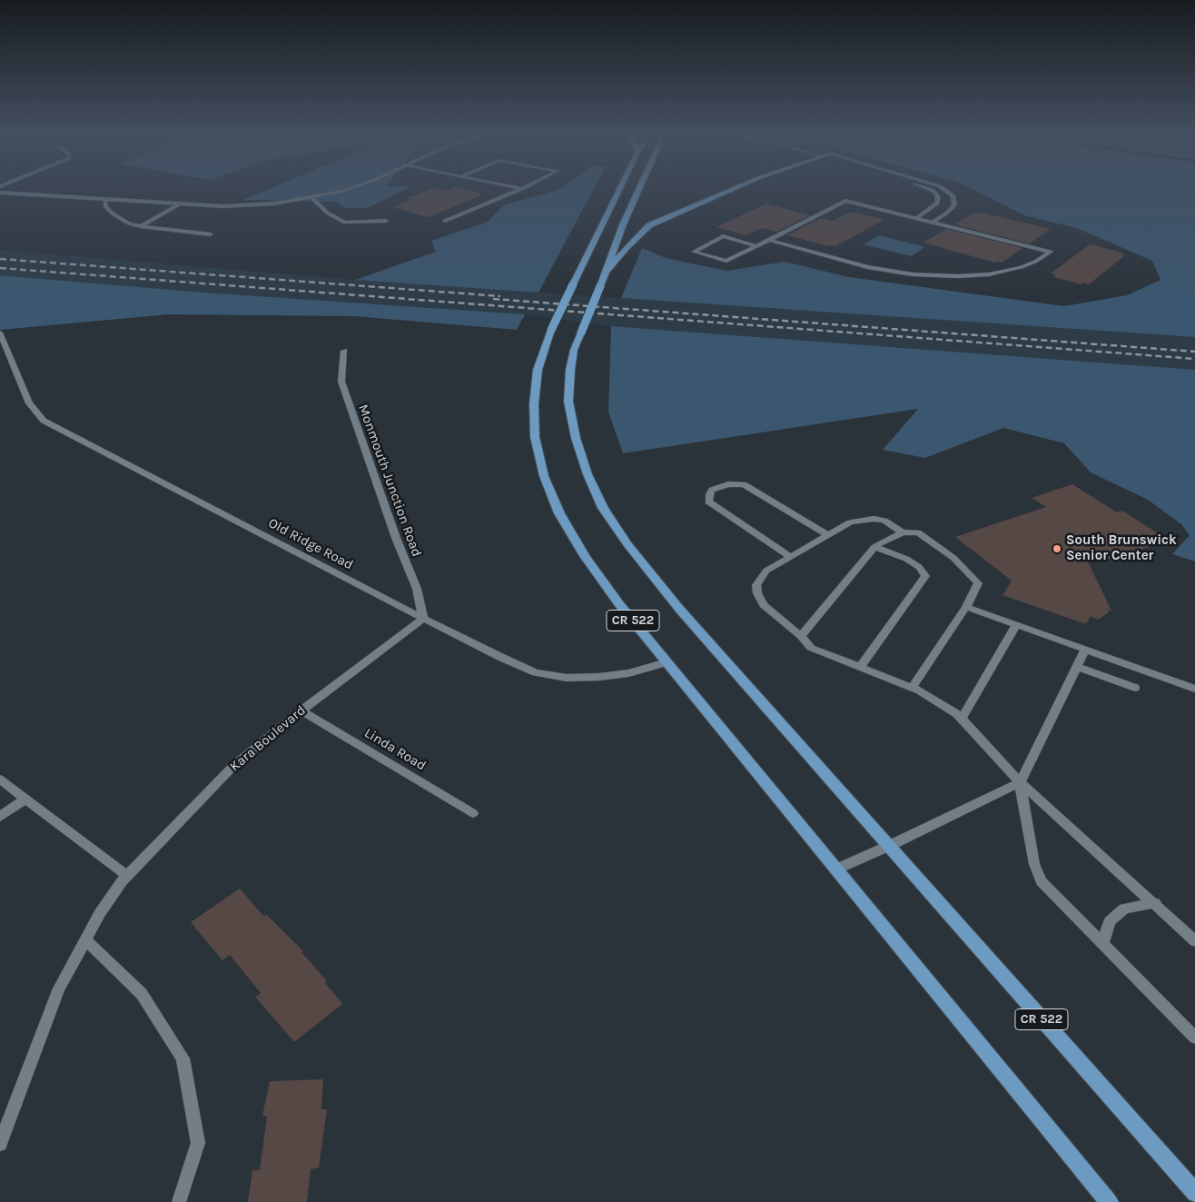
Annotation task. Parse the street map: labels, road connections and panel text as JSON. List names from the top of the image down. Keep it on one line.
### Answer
{"streets":{"main road":["CR 522"],"street":["Monmouth Junction Road","Old Ridge Road","Kara Boulevard","Linda Road"]},"crossings":[["Monmouth Junction Road","Old Ridge Road"],["Monmouth Junction Road","Kara Boulevard"],["Old Ridge Road","CR 522"],["Old Ridge Road","Kara Boulevard"],["Kara Boulevard","Linda Road"]],"places":["South Brunswick Senior Center"]}
